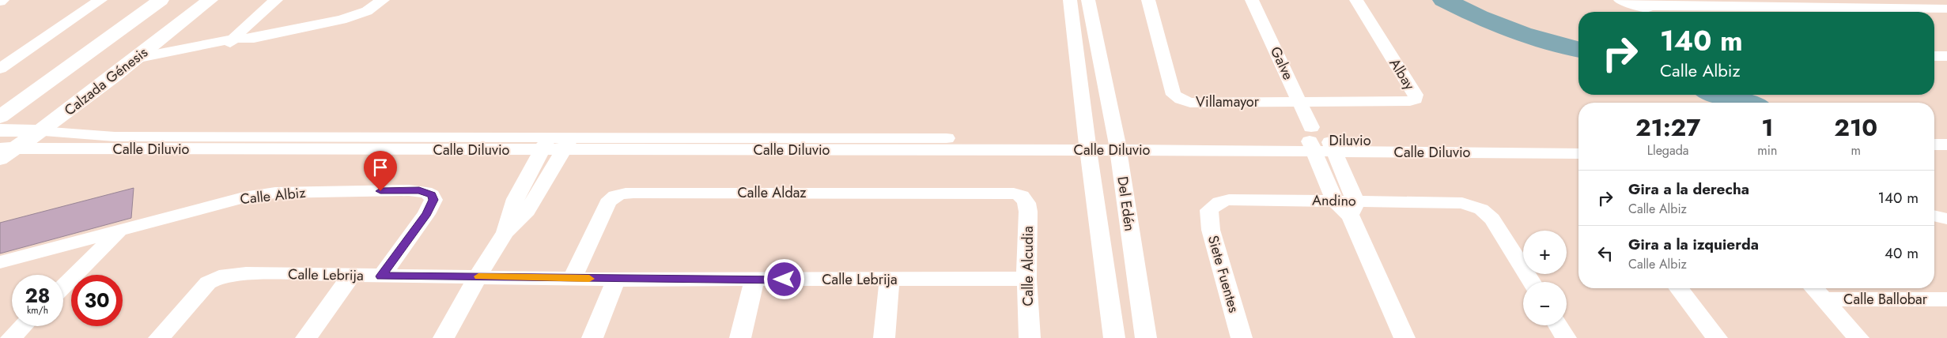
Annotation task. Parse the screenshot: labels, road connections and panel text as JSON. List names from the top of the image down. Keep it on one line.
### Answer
{"streets":{"street":["Galve","Albay","Calzada Génesis","Villamayor","Diluvio","Calle Diluvio","Calle Aldaz","Calle Albiz","Andino","Del Edén","Calle Alcudia","Siete Fuentes","Calle Lebrija","Calle Ballobar"]},"crossings":[["Galve","Albay"],["Galve","Villamayor"],["Galve","Calle Diluvio"],["Galve","Andino"],["Albay","Villamayor"],["Calzada Génesis","Calle Diluvio"],["Diluvio","Calle Diluvio"],["Calle Diluvio","Del Edén"],["Calle Aldaz","Calle Alcudia"],["Calle Aldaz","Calle Lebrija"],["Calle Albiz","Calle Lebrija"],["Andino","Siete Fuentes"],["Calle Alcudia","Calle Lebrija"]],"page":{"turn":["140 m","Calle Albiz"],"eta":["21:27","Llegada","1","min","210","m"],"list":[{"name":"Gira a la derecha","note":"Calle Albiz","value":"140 m"},{"name":"Gira a la izquierda","note":"Calle Albiz","value":"40 m"}],"map_buttons":["+","−"],"speed":"28 km/h","limit":"30"}}
